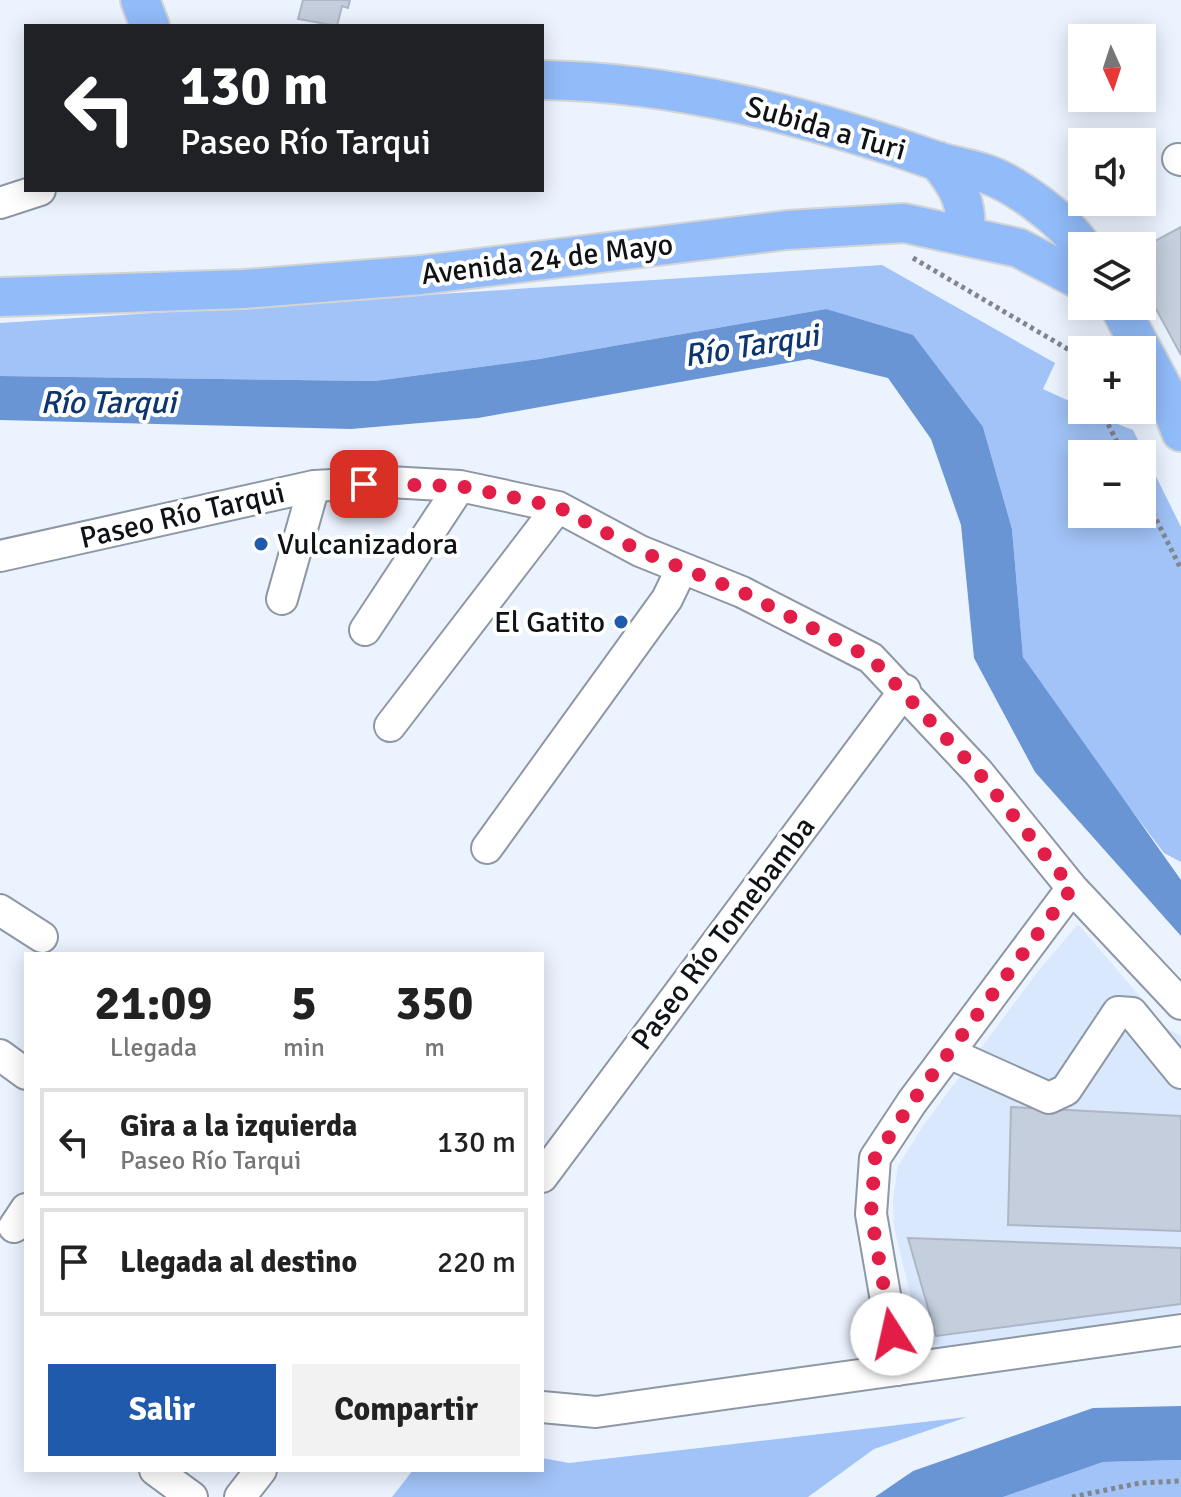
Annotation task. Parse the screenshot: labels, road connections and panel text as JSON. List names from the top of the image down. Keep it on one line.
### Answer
{"streets":{"main road":["Subida a Turi","Avenida 24 de Mayo"],"street":["Paseo Río Tarqui","Paseo Río Tomebamba"]},"crossings":[["Paseo Río Tarqui","Paseo Río Tomebamba"]],"water":["Río Tarqui"],"places":["Vulcanizadora","El Gatito"],"north":"bottom","page":{"map_buttons":["+","−"],"turn":["130 m","Paseo Río Tarqui"],"eta":["21:09","Llegada","5","min","350","m"],"list":[{"name":"Gira a la izquierda","note":"Paseo Río Tarqui","value":"130 m"},{"name":"Llegada al destino","value":"220 m"}],"buttons":["Salir","Compartir"]}}
